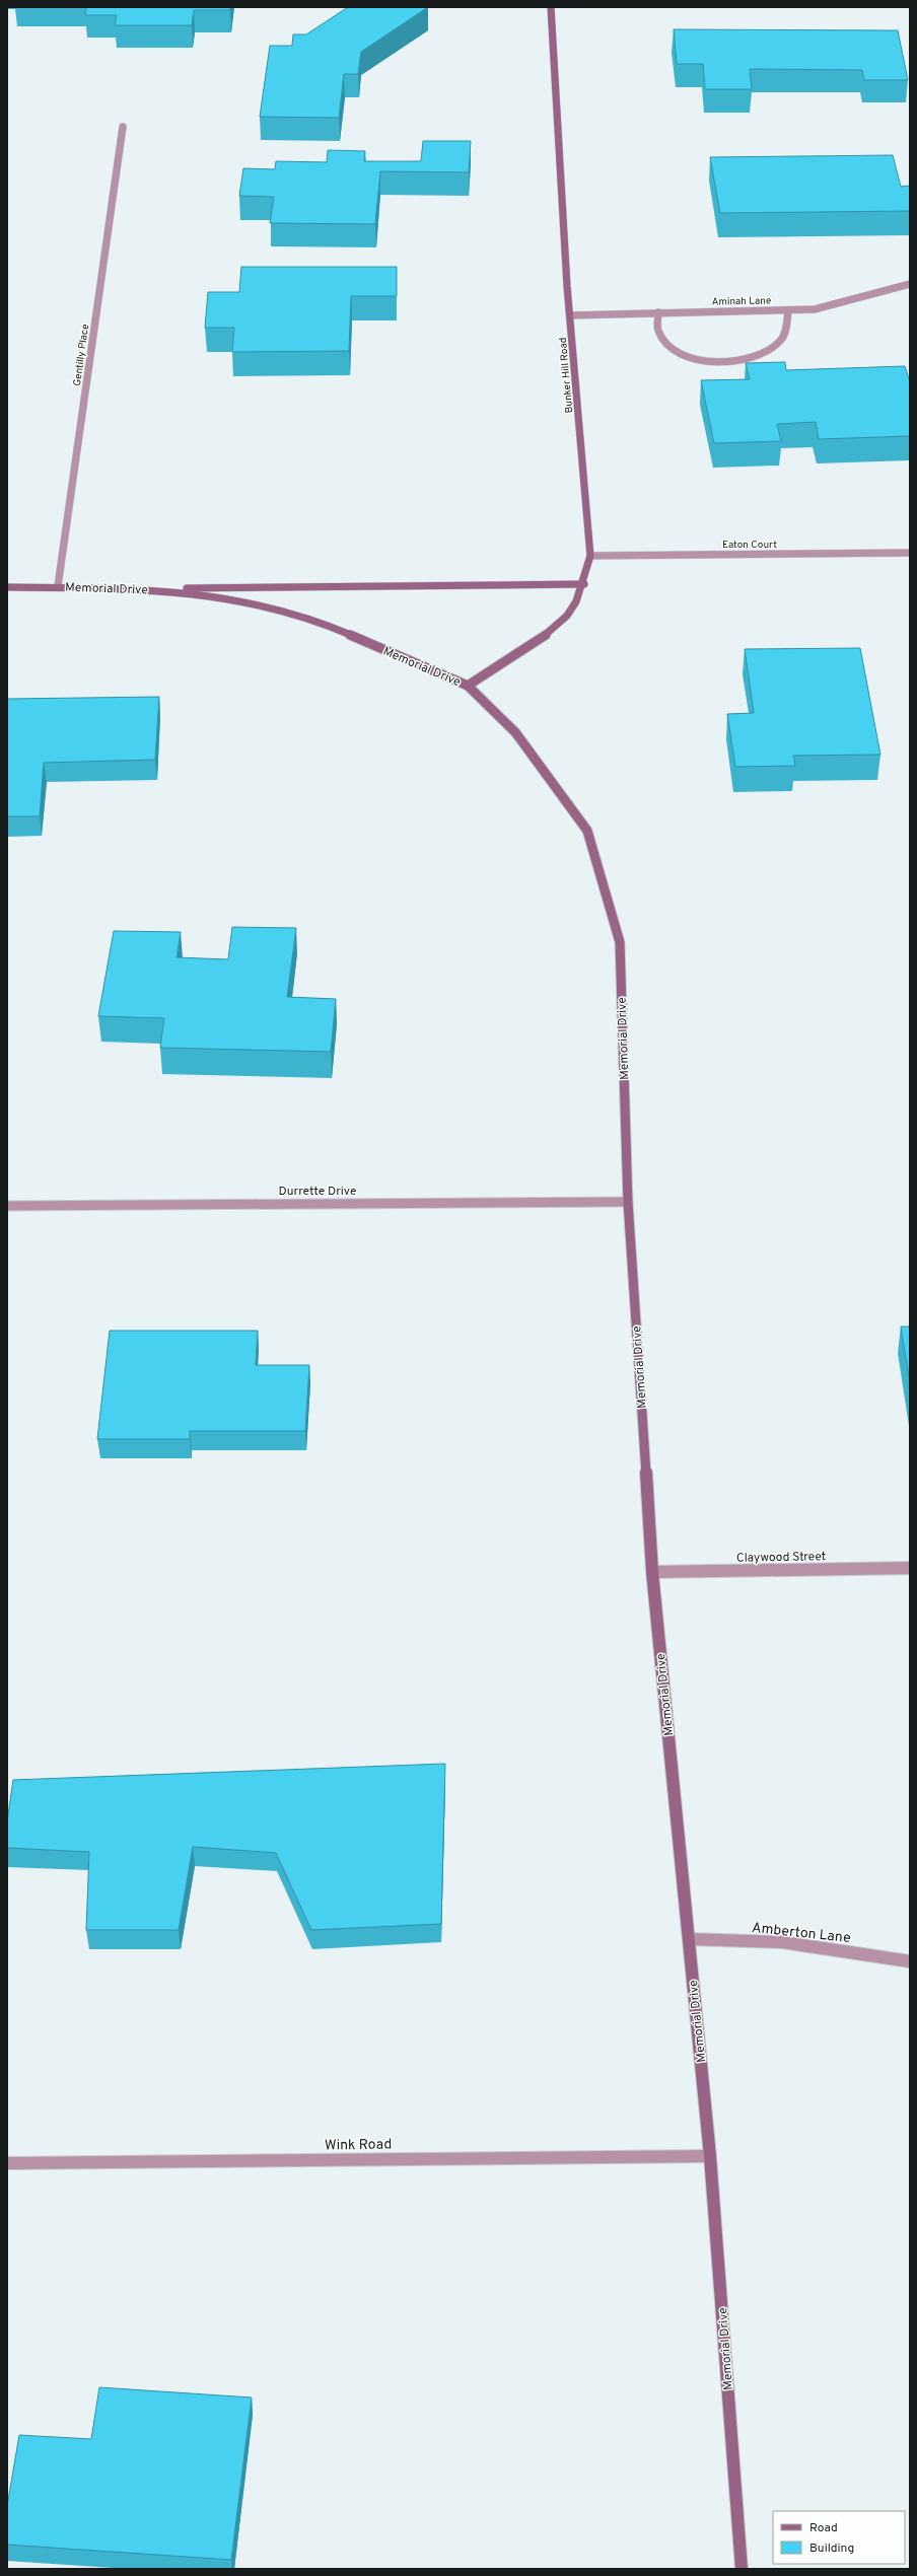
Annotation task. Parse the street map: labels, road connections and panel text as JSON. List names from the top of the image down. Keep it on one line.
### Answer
{"streets":{"street":["Aminah Lane","Gentilly Place","Bunker Hill Road","Eaton Court","Memorial Drive","Durrette Drive","Claywood Street","Amberton Lane","Wink Road"]},"crossings":[["Aminah Lane","Bunker Hill Road"],["Gentilly Place","Memorial Drive"],["Bunker Hill Road","Eaton Court"],["Bunker Hill Road","Memorial Drive"],["Memorial Drive","Durrette Drive"],["Memorial Drive","Claywood Street"],["Memorial Drive","Amberton Lane"],["Memorial Drive","Wink Road"]],"legend":["Road","Building"]}
